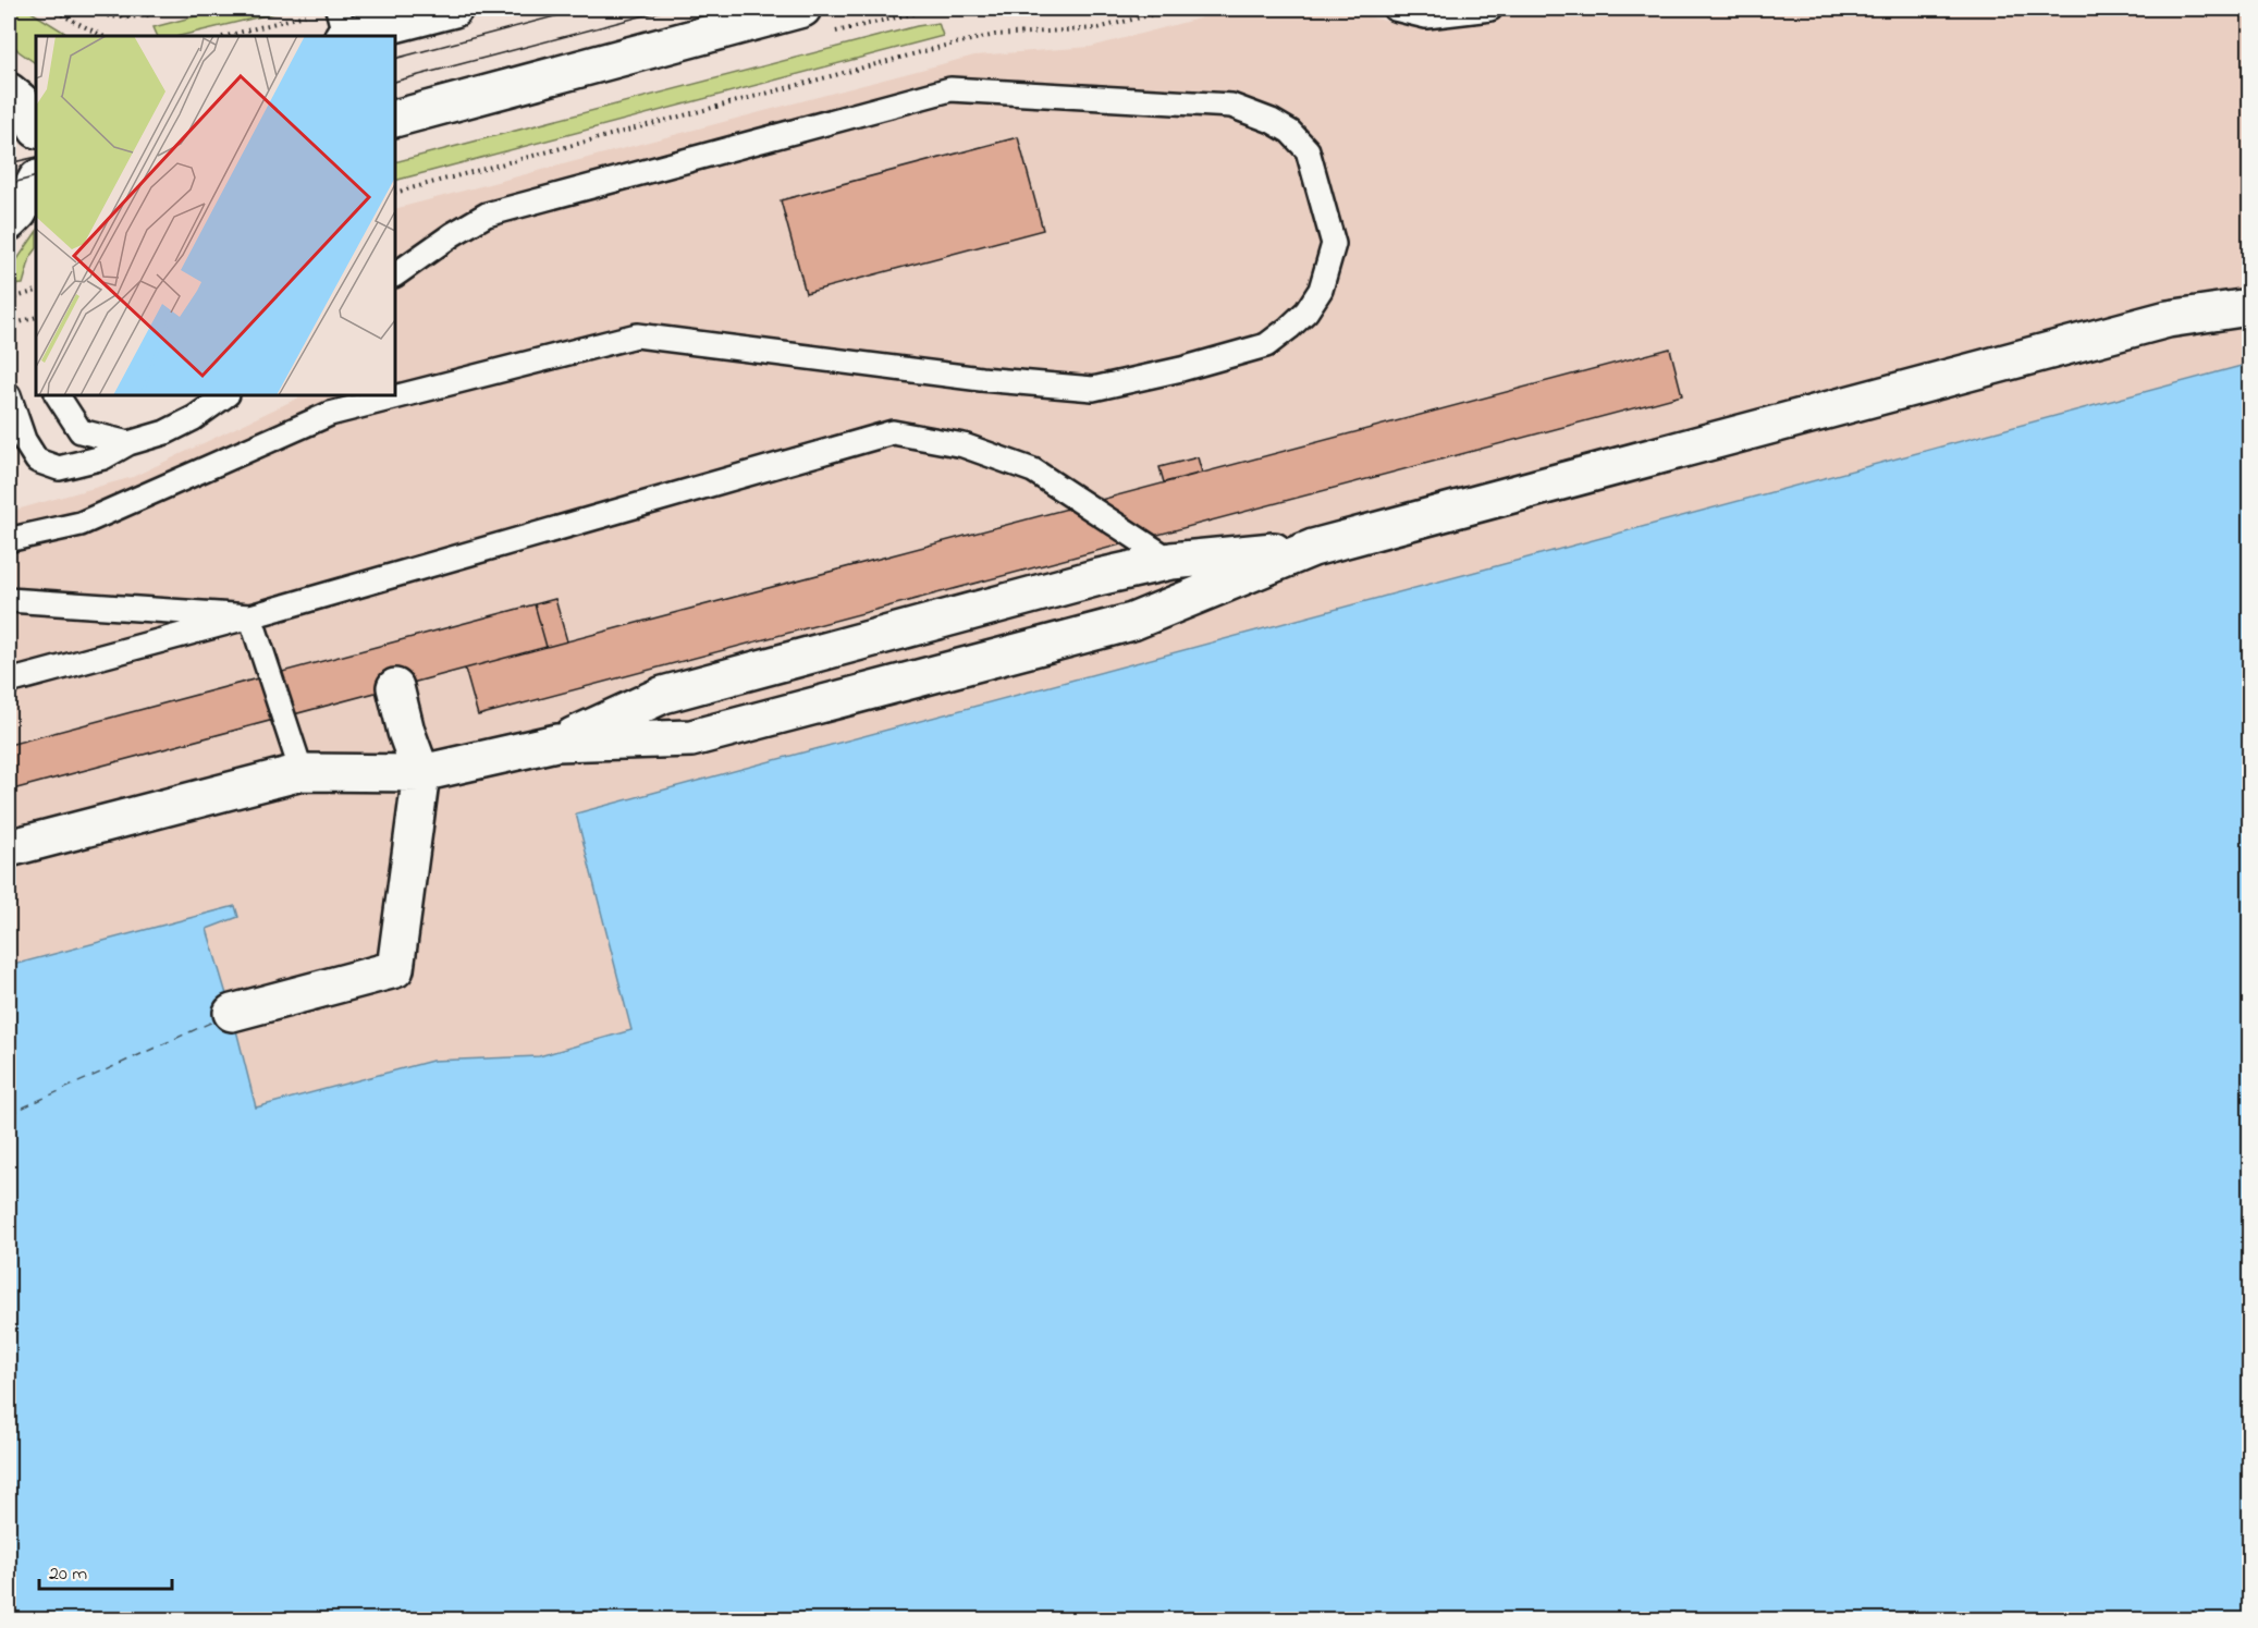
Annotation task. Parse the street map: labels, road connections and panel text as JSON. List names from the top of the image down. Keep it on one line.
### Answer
{"scale_bar":"20 m"}
